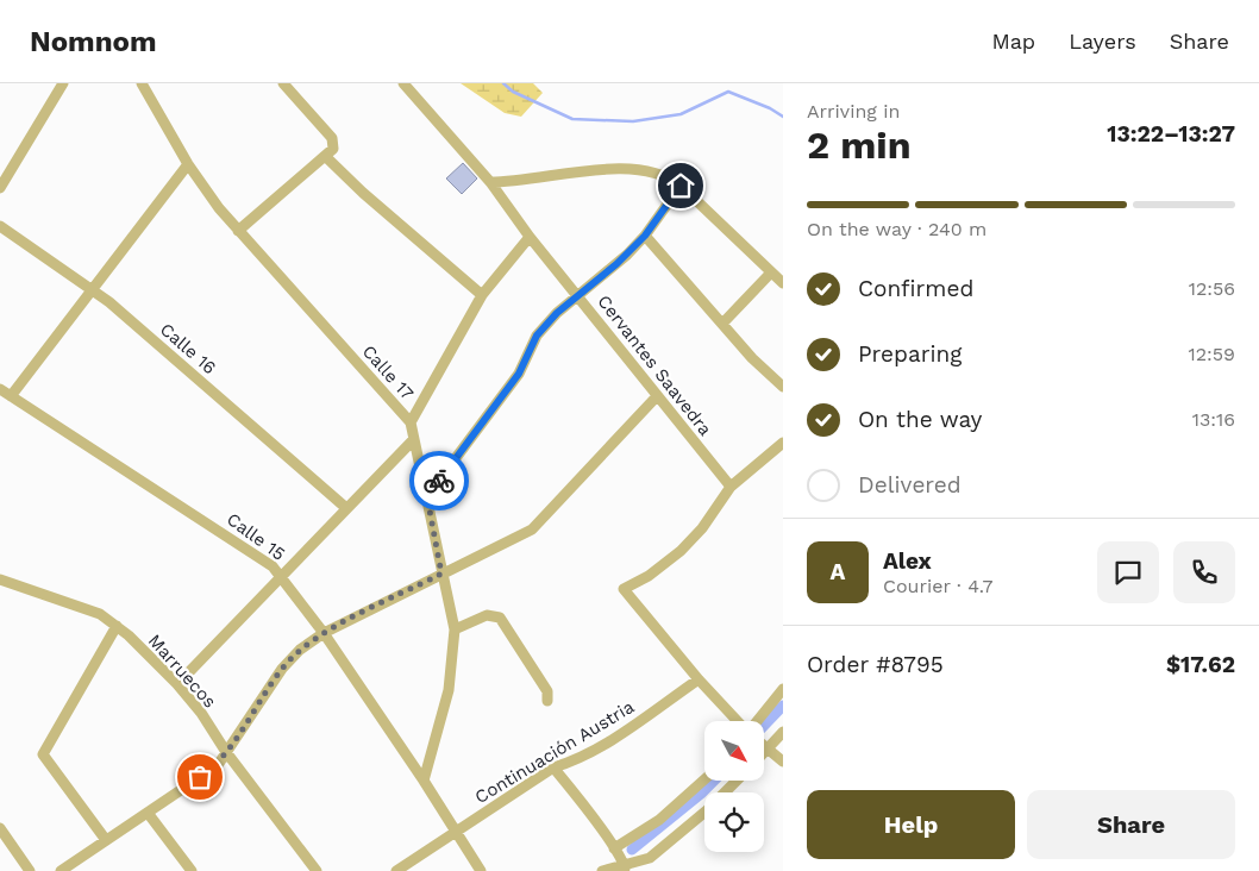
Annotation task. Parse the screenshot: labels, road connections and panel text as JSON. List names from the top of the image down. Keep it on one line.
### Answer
{"streets":{"street":["Calle 16","Cervantes Saavedra","Calle 17","Calle 15","Marruecos","Continuación Austria"]},"crossings":[["Calle 17","Calle 15"],["Calle 15","Continuación Austria"]],"north":"bottom right","page":{"header":"Nomnom","nav":["Map","Layers","Share"],"heading":["2 min","Arriving in","13:22–13:27"],"panel":["Alex","Courier · 4.7","Order #8795","$17.62"],"bar":"On the way · 240 m","list":[["Confirmed","12:56"],["Preparing","12:59"],["On the way","13:16"],"Delivered"],"round":"A","buttons":["Help","Share"]}}
